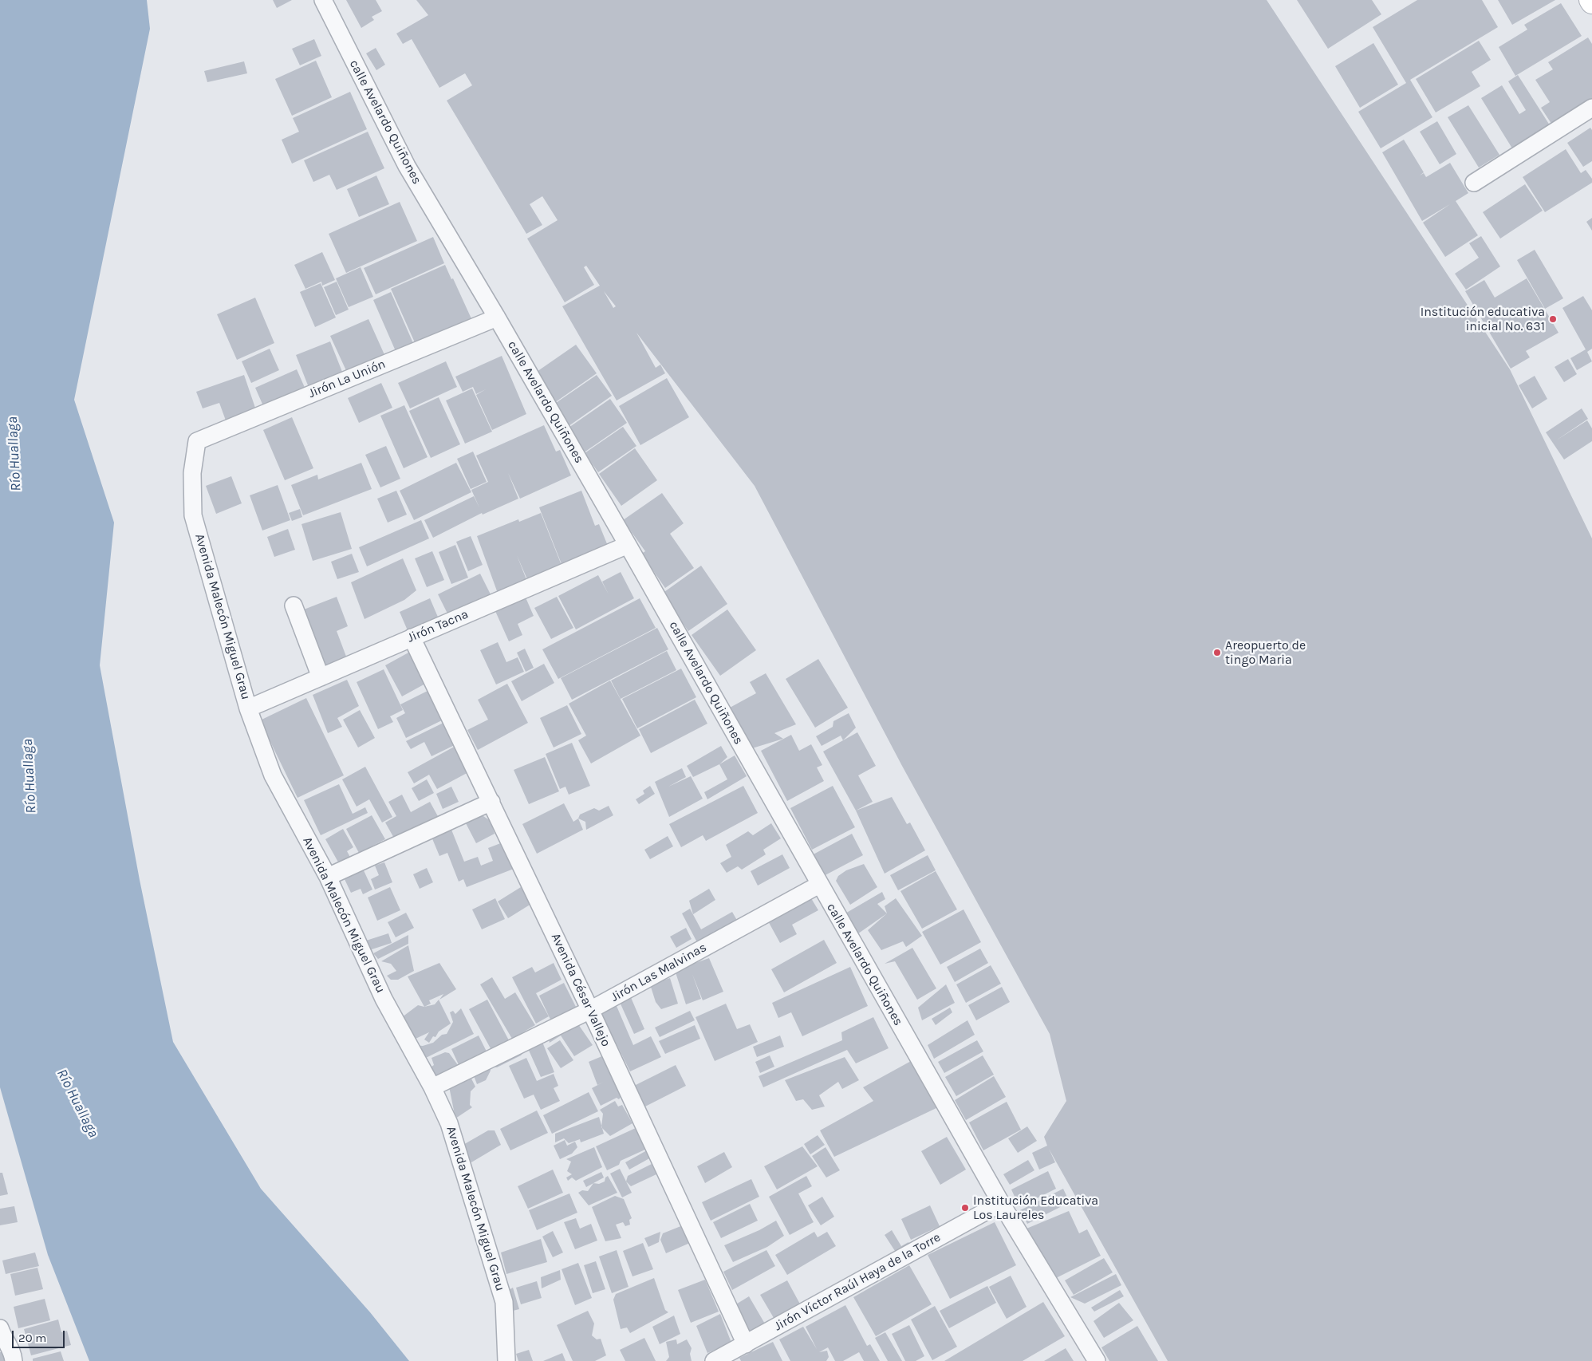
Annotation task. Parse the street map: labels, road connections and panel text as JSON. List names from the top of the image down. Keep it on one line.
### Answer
{"streets":{"street":["calle Avelardo Quiñones","Jirón La Unión","Avenida Malecón Miguel Grau","Jirón Tacna","Jirón Las Malvinas","Avenida César Vallejo","Jirón Víctor Raúl Haya de la Torre"]},"crossings":[["calle Avelardo Quiñones","Jirón La Unión"],["calle Avelardo Quiñones","Jirón Tacna"],["calle Avelardo Quiñones","Jirón Las Malvinas"],["calle Avelardo Quiñones","Jirón Víctor Raúl Haya de la Torre"],["Jirón La Unión","Avenida Malecón Miguel Grau"],["Avenida Malecón Miguel Grau","Jirón Tacna"],["Avenida Malecón Miguel Grau","Jirón Las Malvinas"],["Jirón Tacna","Avenida César Vallejo"],["Jirón Las Malvinas","Avenida César Vallejo"],["Avenida César Vallejo","Jirón Víctor Raúl Haya de la Torre"]],"water":["Río Huallaga"],"places":["Institución educativa inicial No. 631","Areopuerto de tingo Maria","Institución Educativa Los Laureles"],"scale_bar":"20 m"}
